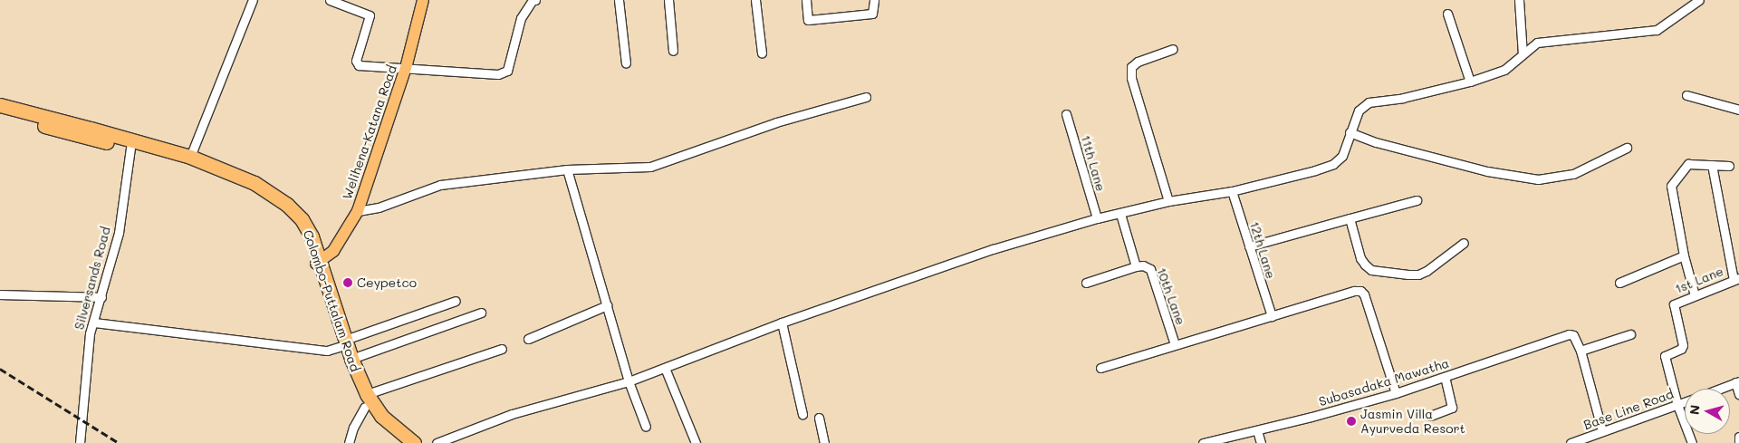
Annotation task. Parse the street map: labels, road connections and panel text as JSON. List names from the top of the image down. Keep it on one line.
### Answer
{"streets":{"highway":["Colombo-Puttalam Road"],"main road":["Welihena-Katana Road"],"street":["11th Lane","12th Lane","Silversands Road","1st Lane","10th Lane","Subasadaka Mawatha","Base Line Road"]},"crossings":[["Welihena-Katana Road","Colombo-Puttalam Road"],["Silversands Road","Colombo-Puttalam Road"],["1st Lane","Base Line Road"]],"places":["Ceypetco","Jasmin Villa Ayurveda Resort"],"north":"left"}
